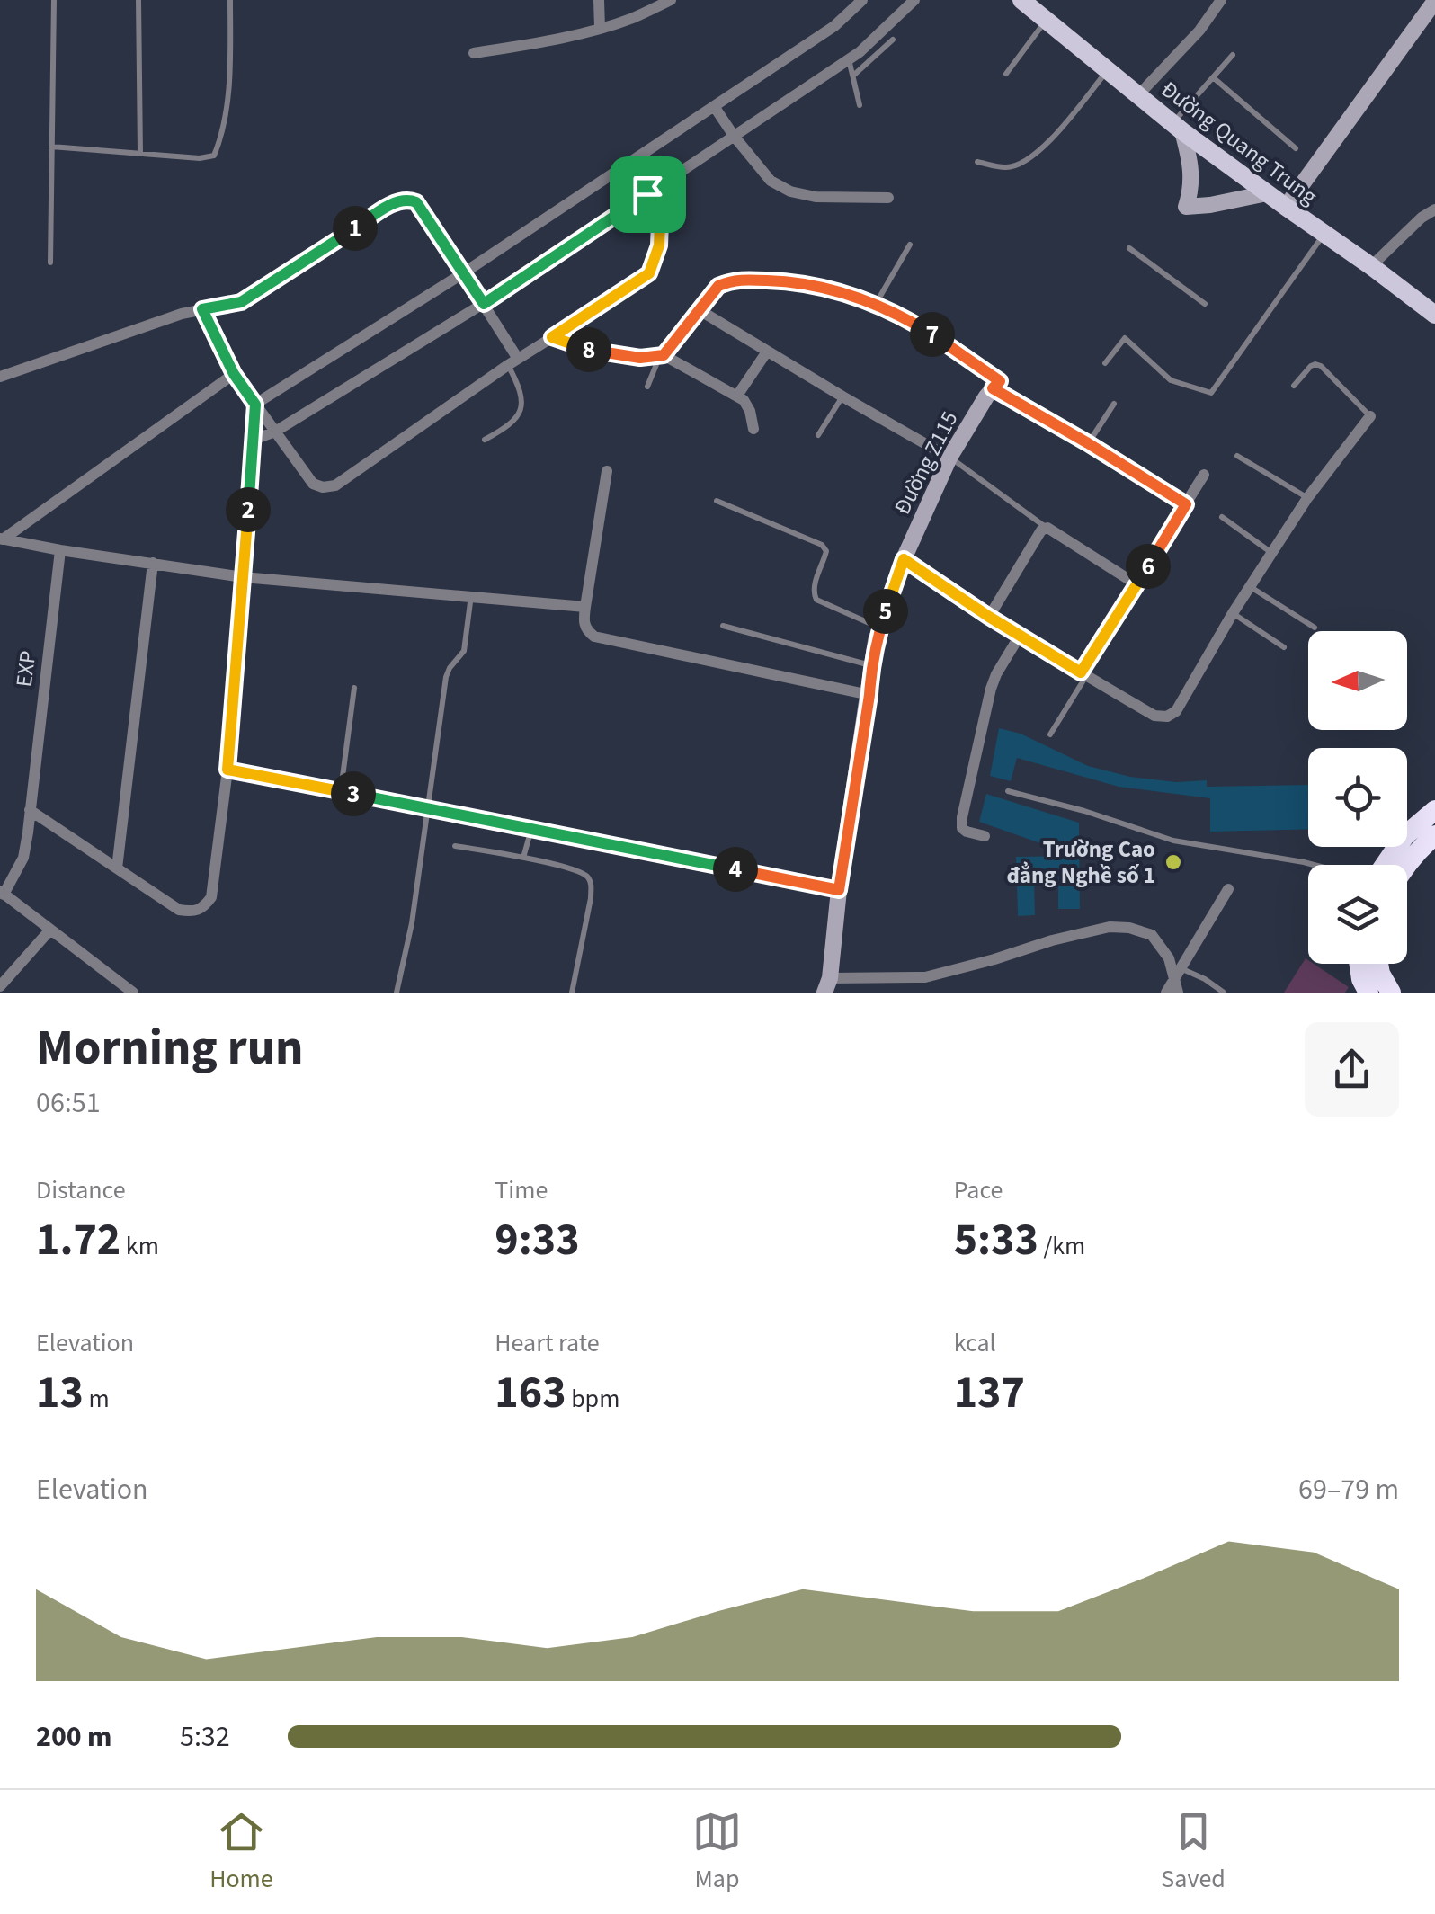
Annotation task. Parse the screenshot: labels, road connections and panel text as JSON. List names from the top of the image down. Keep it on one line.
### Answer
{"streets":{"main road":["Đường Quang Trung"],"street":["Đường Z115","EXP"]},"places":["Trường Cao đẳng Nghề số 1"],"north":"left","page":{"pins":["1","7","8","2","6","5","3","4"],"heading":["Morning run","06:51"],"stats":[["Distance","1.72 km"],["Time","9:33"],["Pace","5:33 /km"],["Elevation","13 m"],["Heart rate","163 bpm"],["kcal","137"]],"chart":["Elevation","69–79 m"],"list":[{"name":"200 m","note":"5:32"}],"tabs":["Home","Map","Saved"]}}
